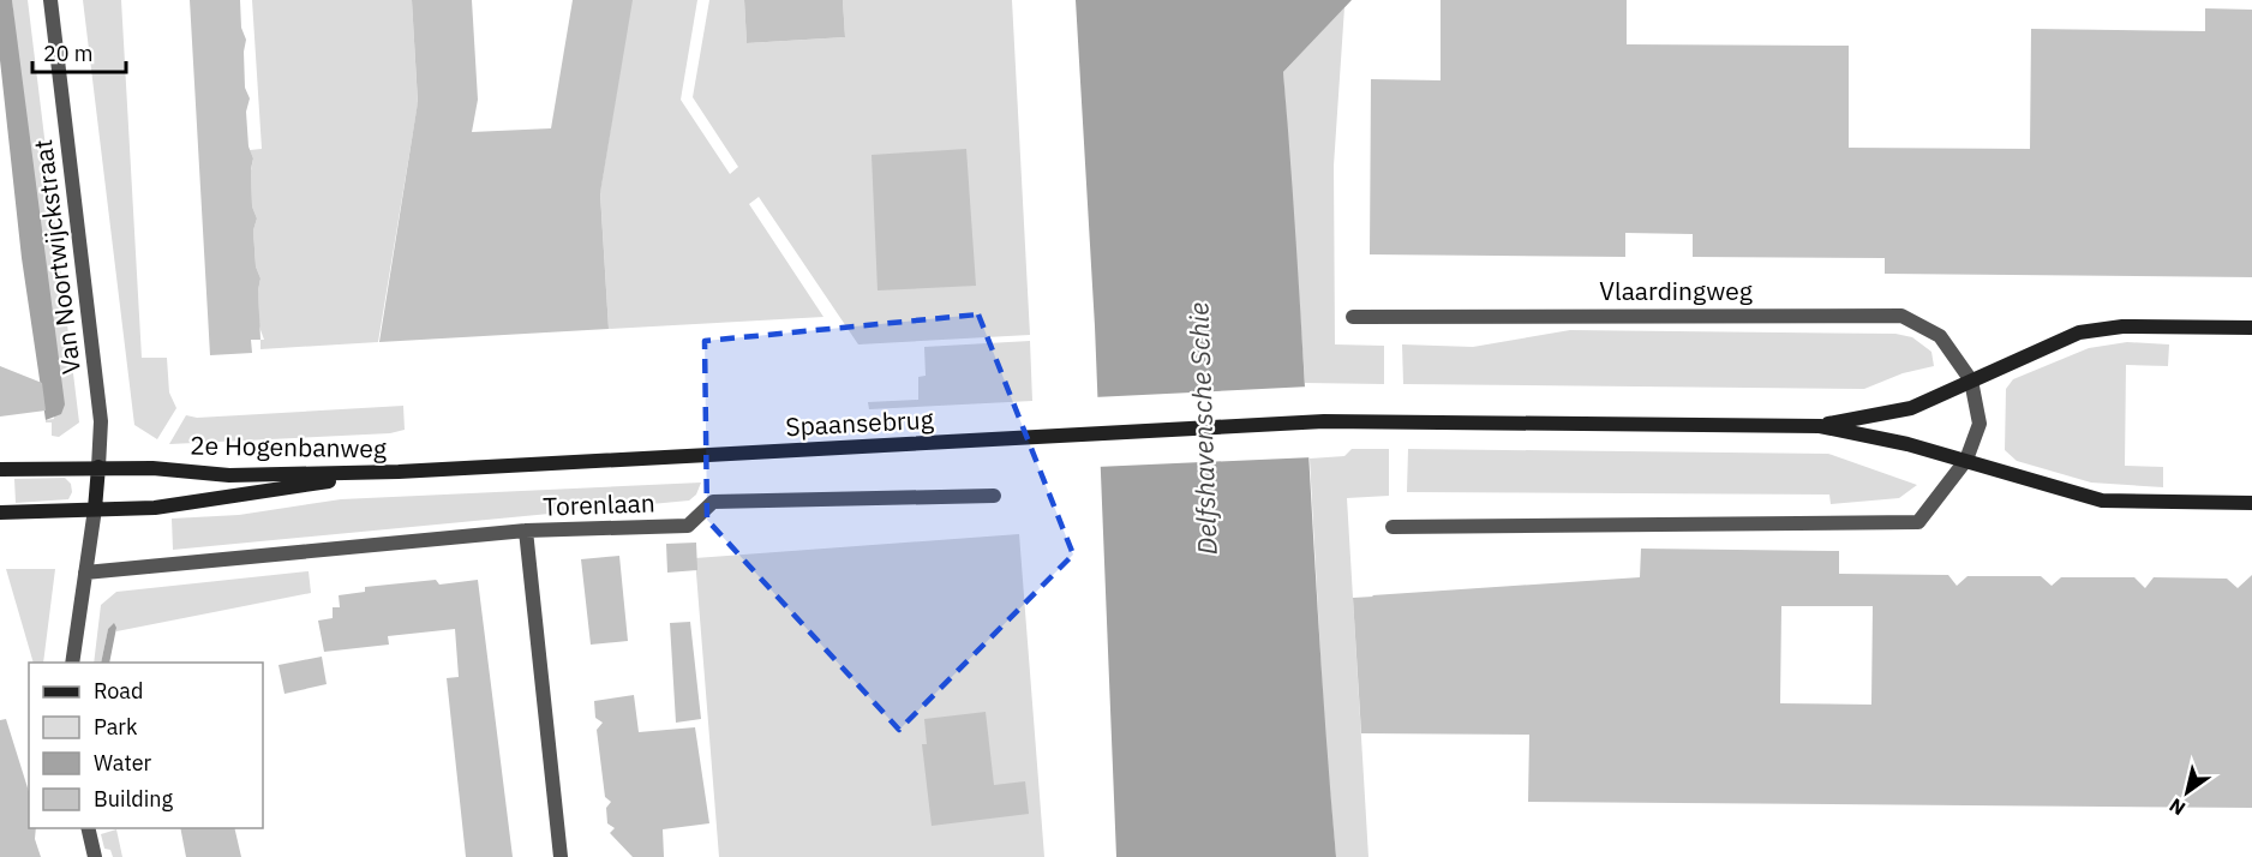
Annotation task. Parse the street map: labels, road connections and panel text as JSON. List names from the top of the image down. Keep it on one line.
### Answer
{"streets":{"street":["Van Noortwijckstraat","Vlaardingweg","Spaansebrug","2e Hogenbanweg","Torenlaan"]},"crossings":[["Van Noortwijckstraat","2e Hogenbanweg"],["Spaansebrug","2e Hogenbanweg"]],"water":["Delfshavensche Schie"],"legend":["Road","Park","Water","Building"],"scale_bar":"20 m","north":"bottom left"}
